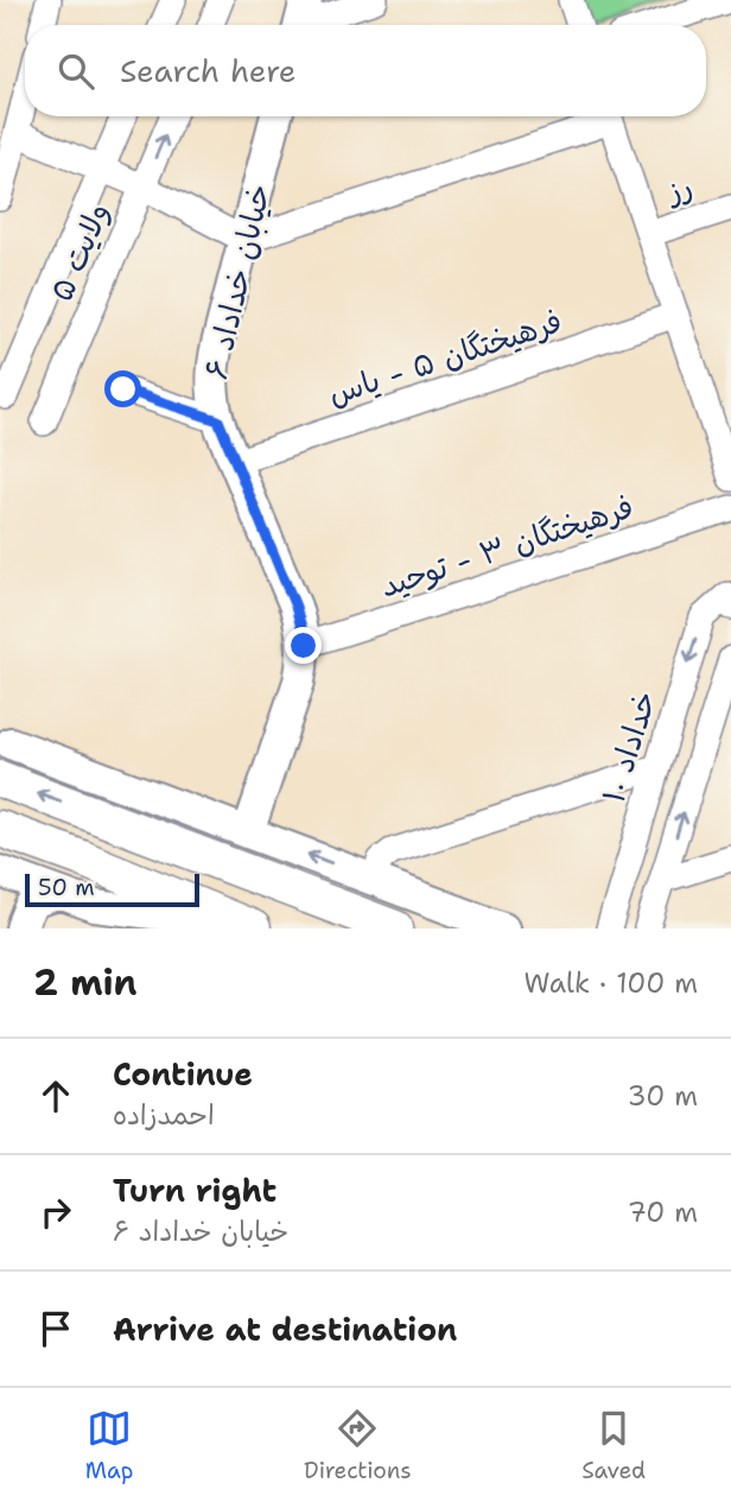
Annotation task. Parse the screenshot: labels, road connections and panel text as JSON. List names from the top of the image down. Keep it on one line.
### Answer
{"streets":{"main road":["خیابان خداداد ۶"],"street":["رز","ولایت ۵","فرهیختگان ۵ - یاس","فرهیختگان ۳ - توحید","خداداد ۱۰"]},"crossings":[["خیابان خداداد ۶","فرهیختگان ۵ - یاس"],["خیابان خداداد ۶","فرهیختگان ۳ - توحید"]],"scale_bar":"50 m","page":{"search":"Search here","scale":"50 m","heading":["2 min","Walk · 100 m"],"list":[["Continue","احمدزاده","30 m"],["Turn right","خیابان خداداد ۶","70 m"],"Arrive at destination"],"nav":["Map","Directions","Saved"]}}
